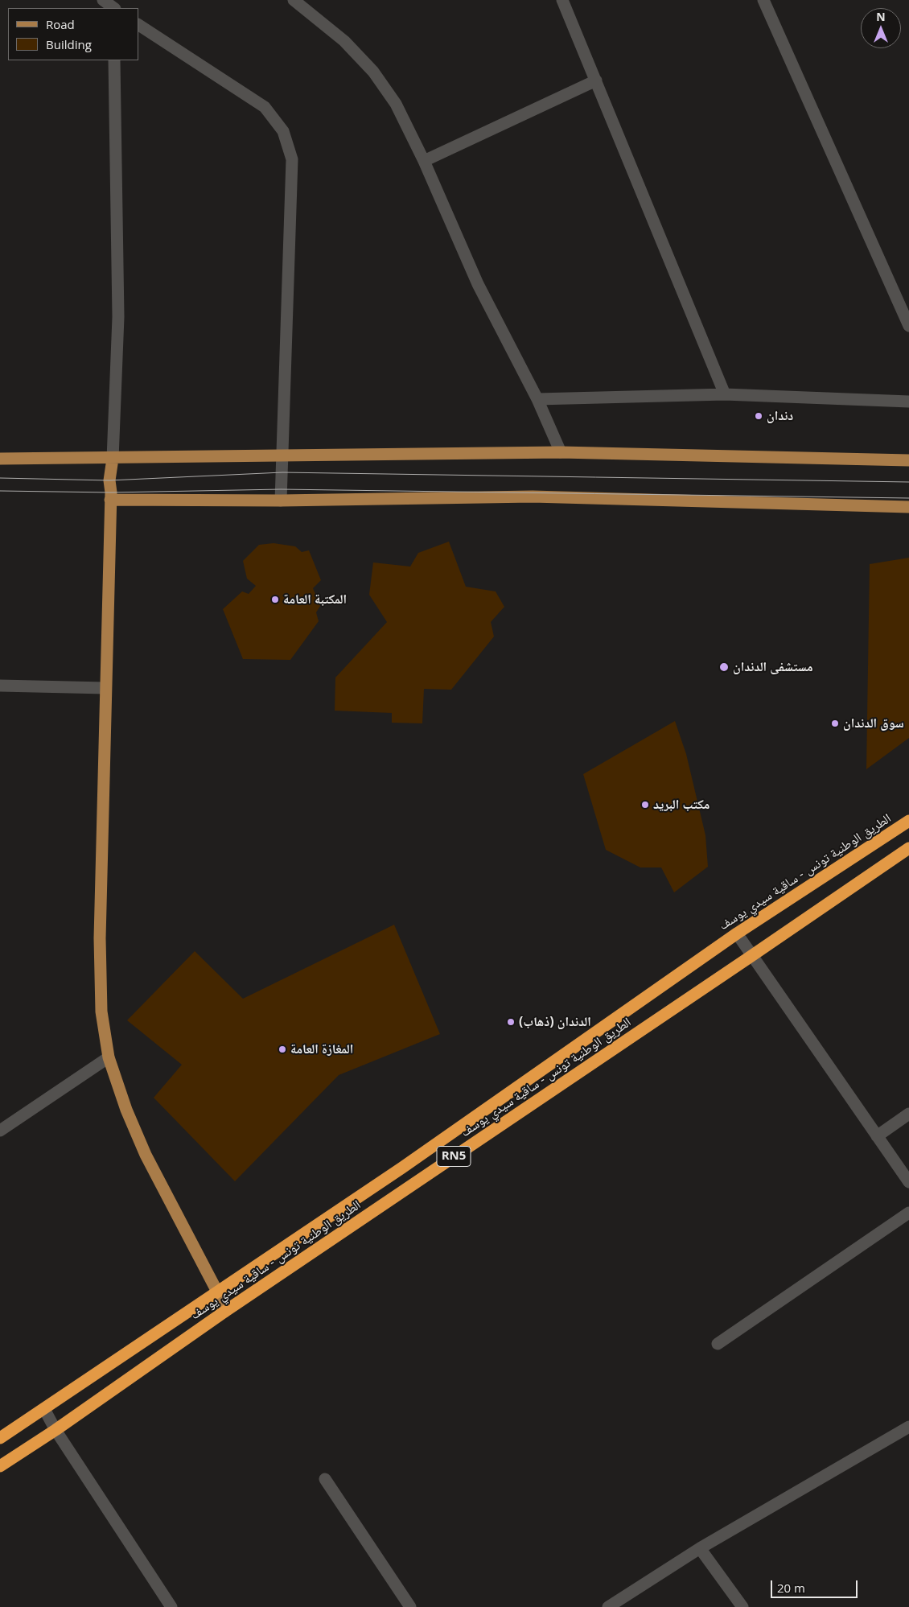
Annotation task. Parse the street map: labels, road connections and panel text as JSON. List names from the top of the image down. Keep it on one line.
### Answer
{"streets":{"highway":["الطريق الوطنية تونس - ساقية سيدي يوسف","RN5"]},"places":["دندان","المكتبة العامة","مستشفى الدندان","سوق الدندان","مكتب البريد","الدندان (ذهاب)","المغازة العامة"],"legend":["Road","Building"],"scale_bar":"20 m","north":"top"}
